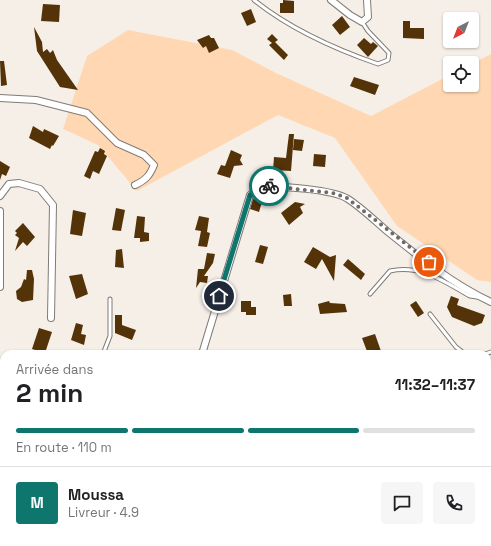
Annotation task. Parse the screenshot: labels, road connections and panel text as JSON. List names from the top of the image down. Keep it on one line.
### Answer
{"north":"bottom left","page":{"heading":["2 min","Arrivée dans","11:32–11:37"],"panel":["Moussa","Livreur · 4.9"],"bar":"En route · 110 m","round":"M"}}
